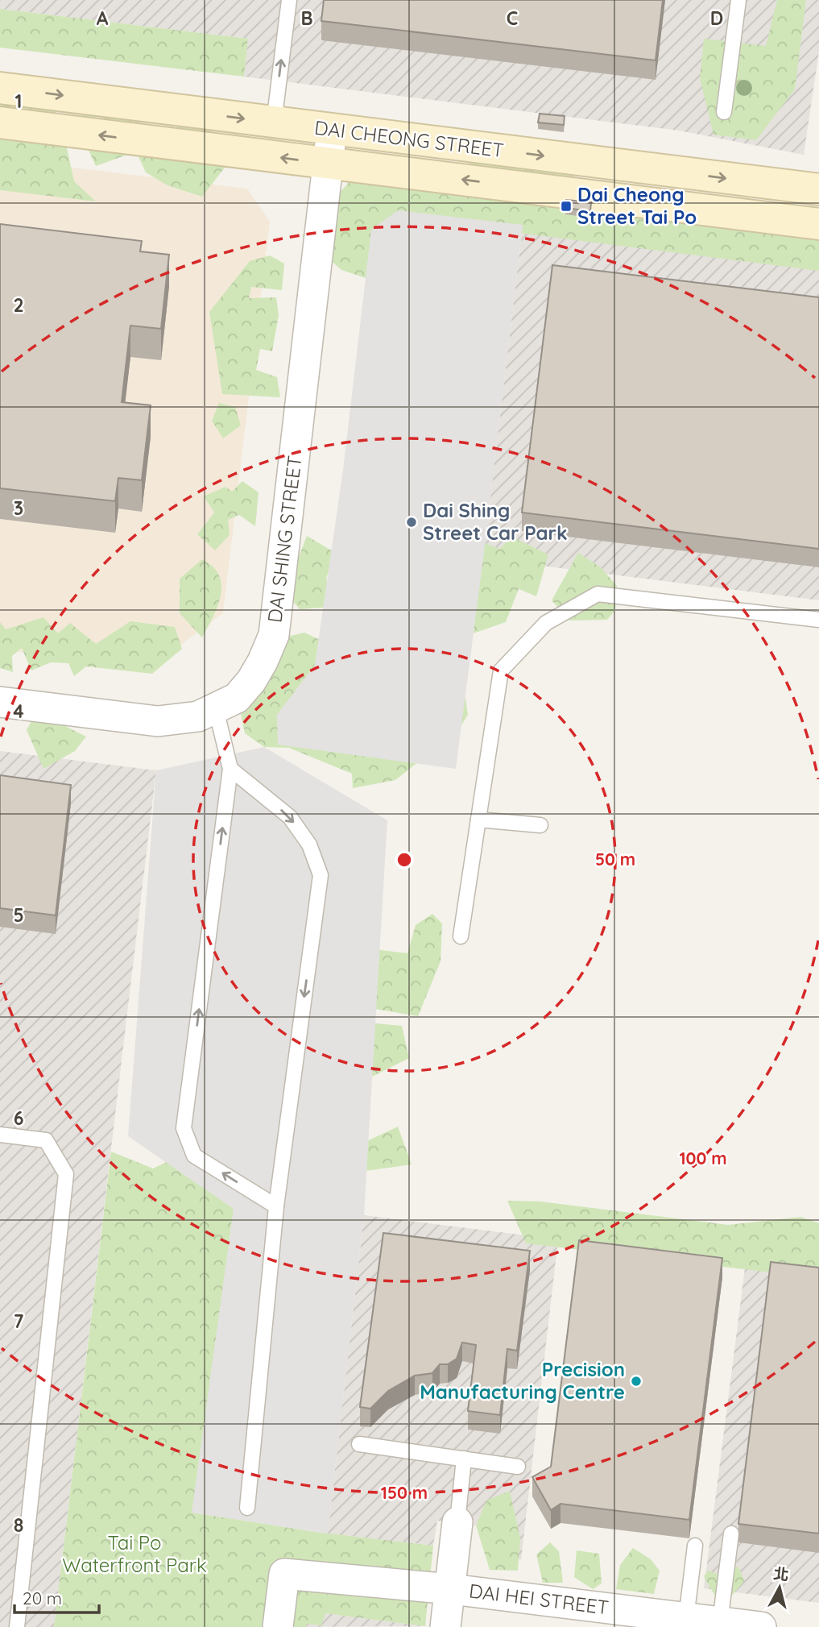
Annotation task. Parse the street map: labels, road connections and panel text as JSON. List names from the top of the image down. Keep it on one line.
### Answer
{"streets":{"street":["DAI CHEONG STREET","DAI SHING STREET","DAI HEI STREET"]},"crossings":[["DAI CHEONG STREET","DAI SHING STREET"]],"parks":["Tai Po Waterfront Park"],"places":{"transit":["Dai Cheong Street Tai Po"],"other":["Dai Shing Street Car Park","Precision Manufacturing Centre"]},"scale_bar":"20 m","north":"top","grid":{"columns":["A","B","C","D"],"rows":["1","2","3","4","5","6","7","8"]},"rings":["50 m","100 m","150 m"]}
